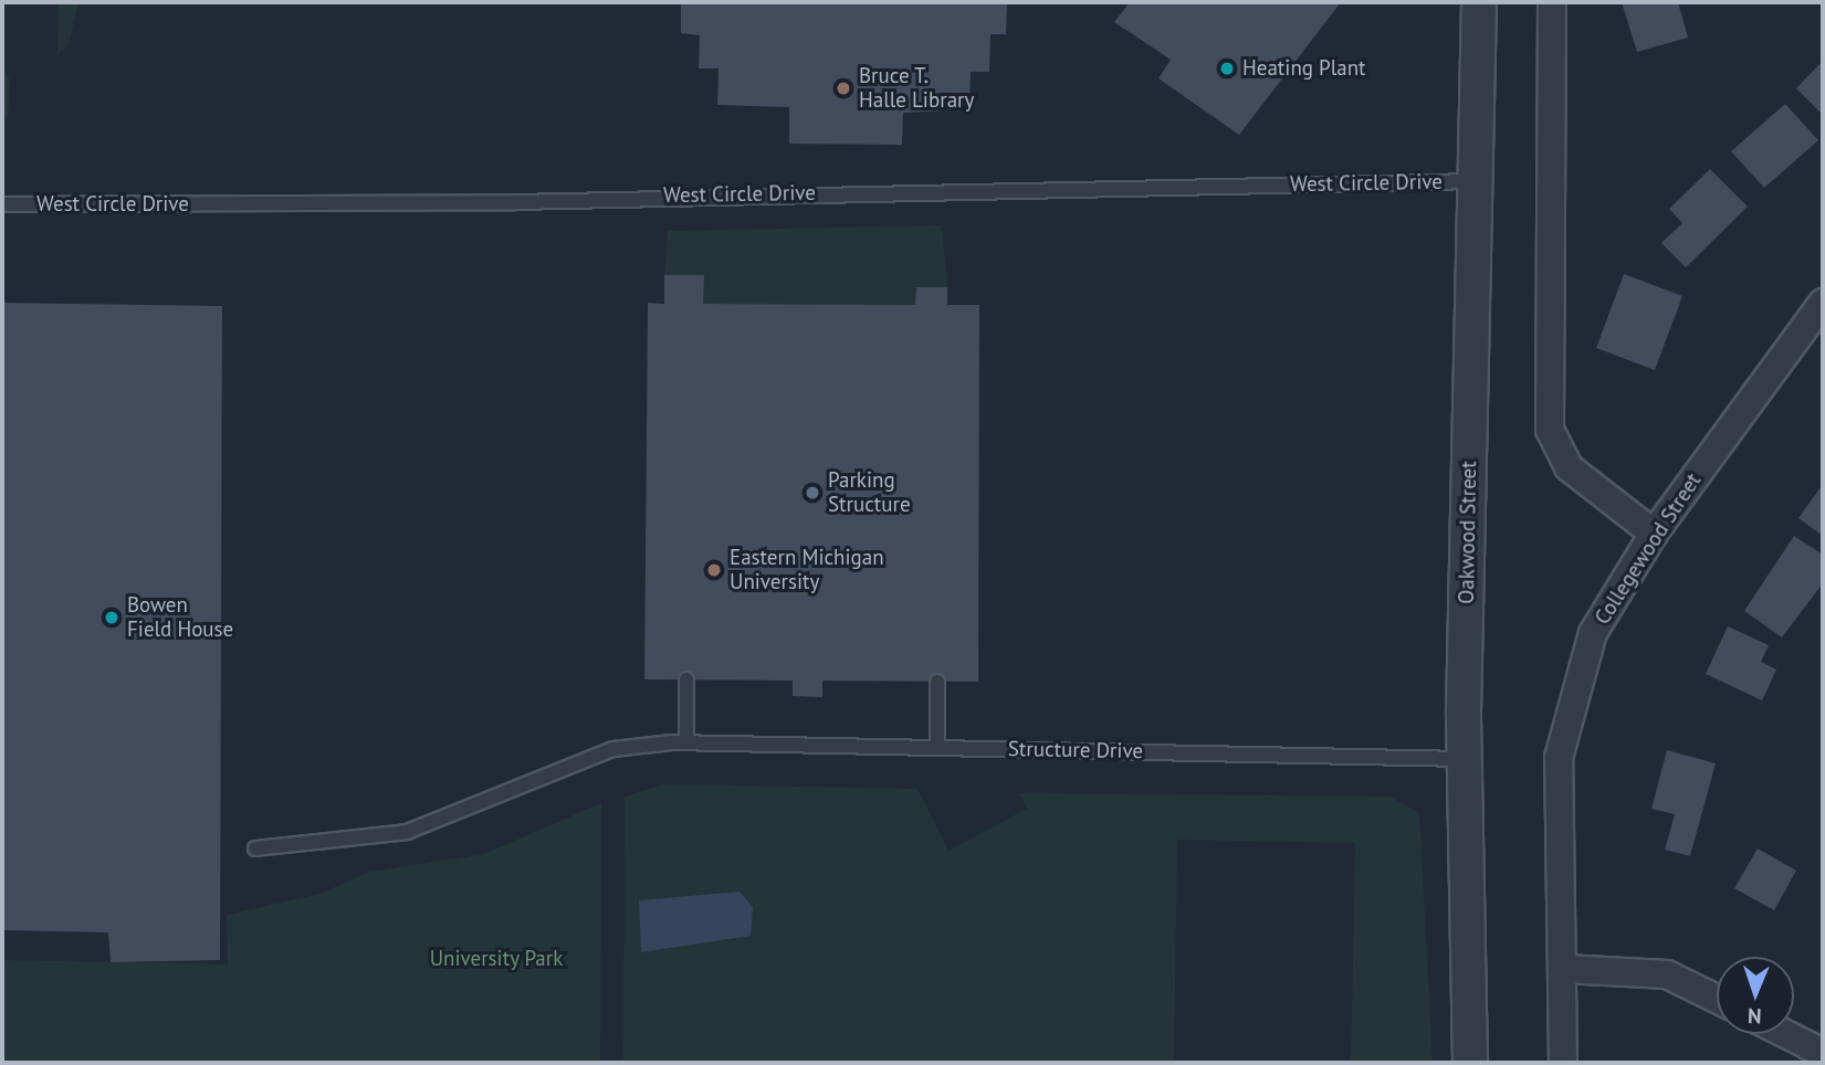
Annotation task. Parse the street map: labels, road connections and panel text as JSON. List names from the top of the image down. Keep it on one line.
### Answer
{"streets":{"street":["Oakwood Street","Collegewood Street"],"lane":["West Circle Drive","Structure Drive"]},"crossings":[["West Circle Drive","Oakwood Street"],["Oakwood Street","Structure Drive"]],"parks":["University Park"],"places":["Heating Plant","Bruce T. Halle Library","Parking Structure","Eastern Michigan University","Bowen Field House"],"north":"bottom"}
